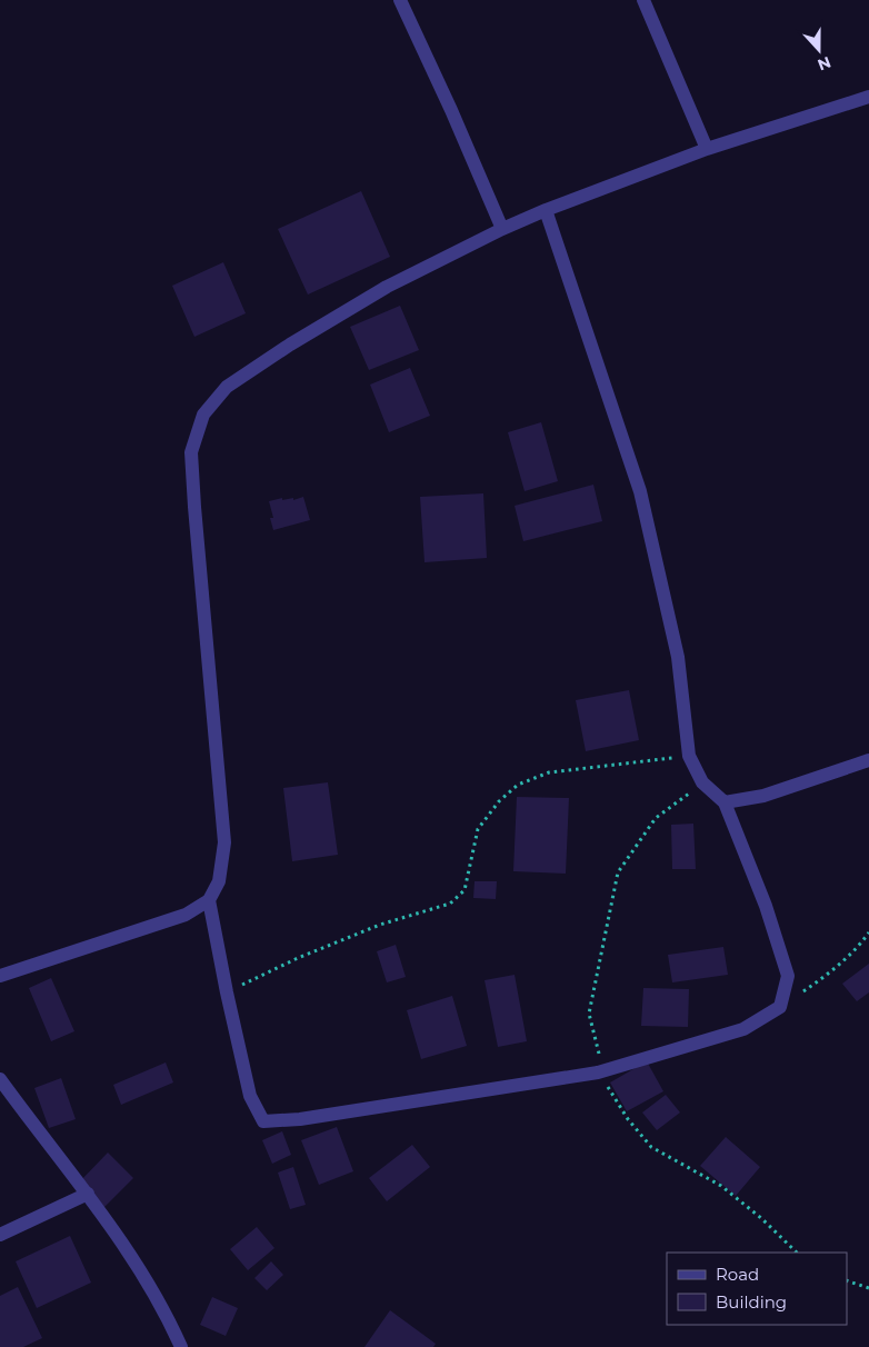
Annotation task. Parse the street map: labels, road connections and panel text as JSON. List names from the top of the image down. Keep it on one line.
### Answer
{"legend":["Road","Building"],"north":"bottom"}
